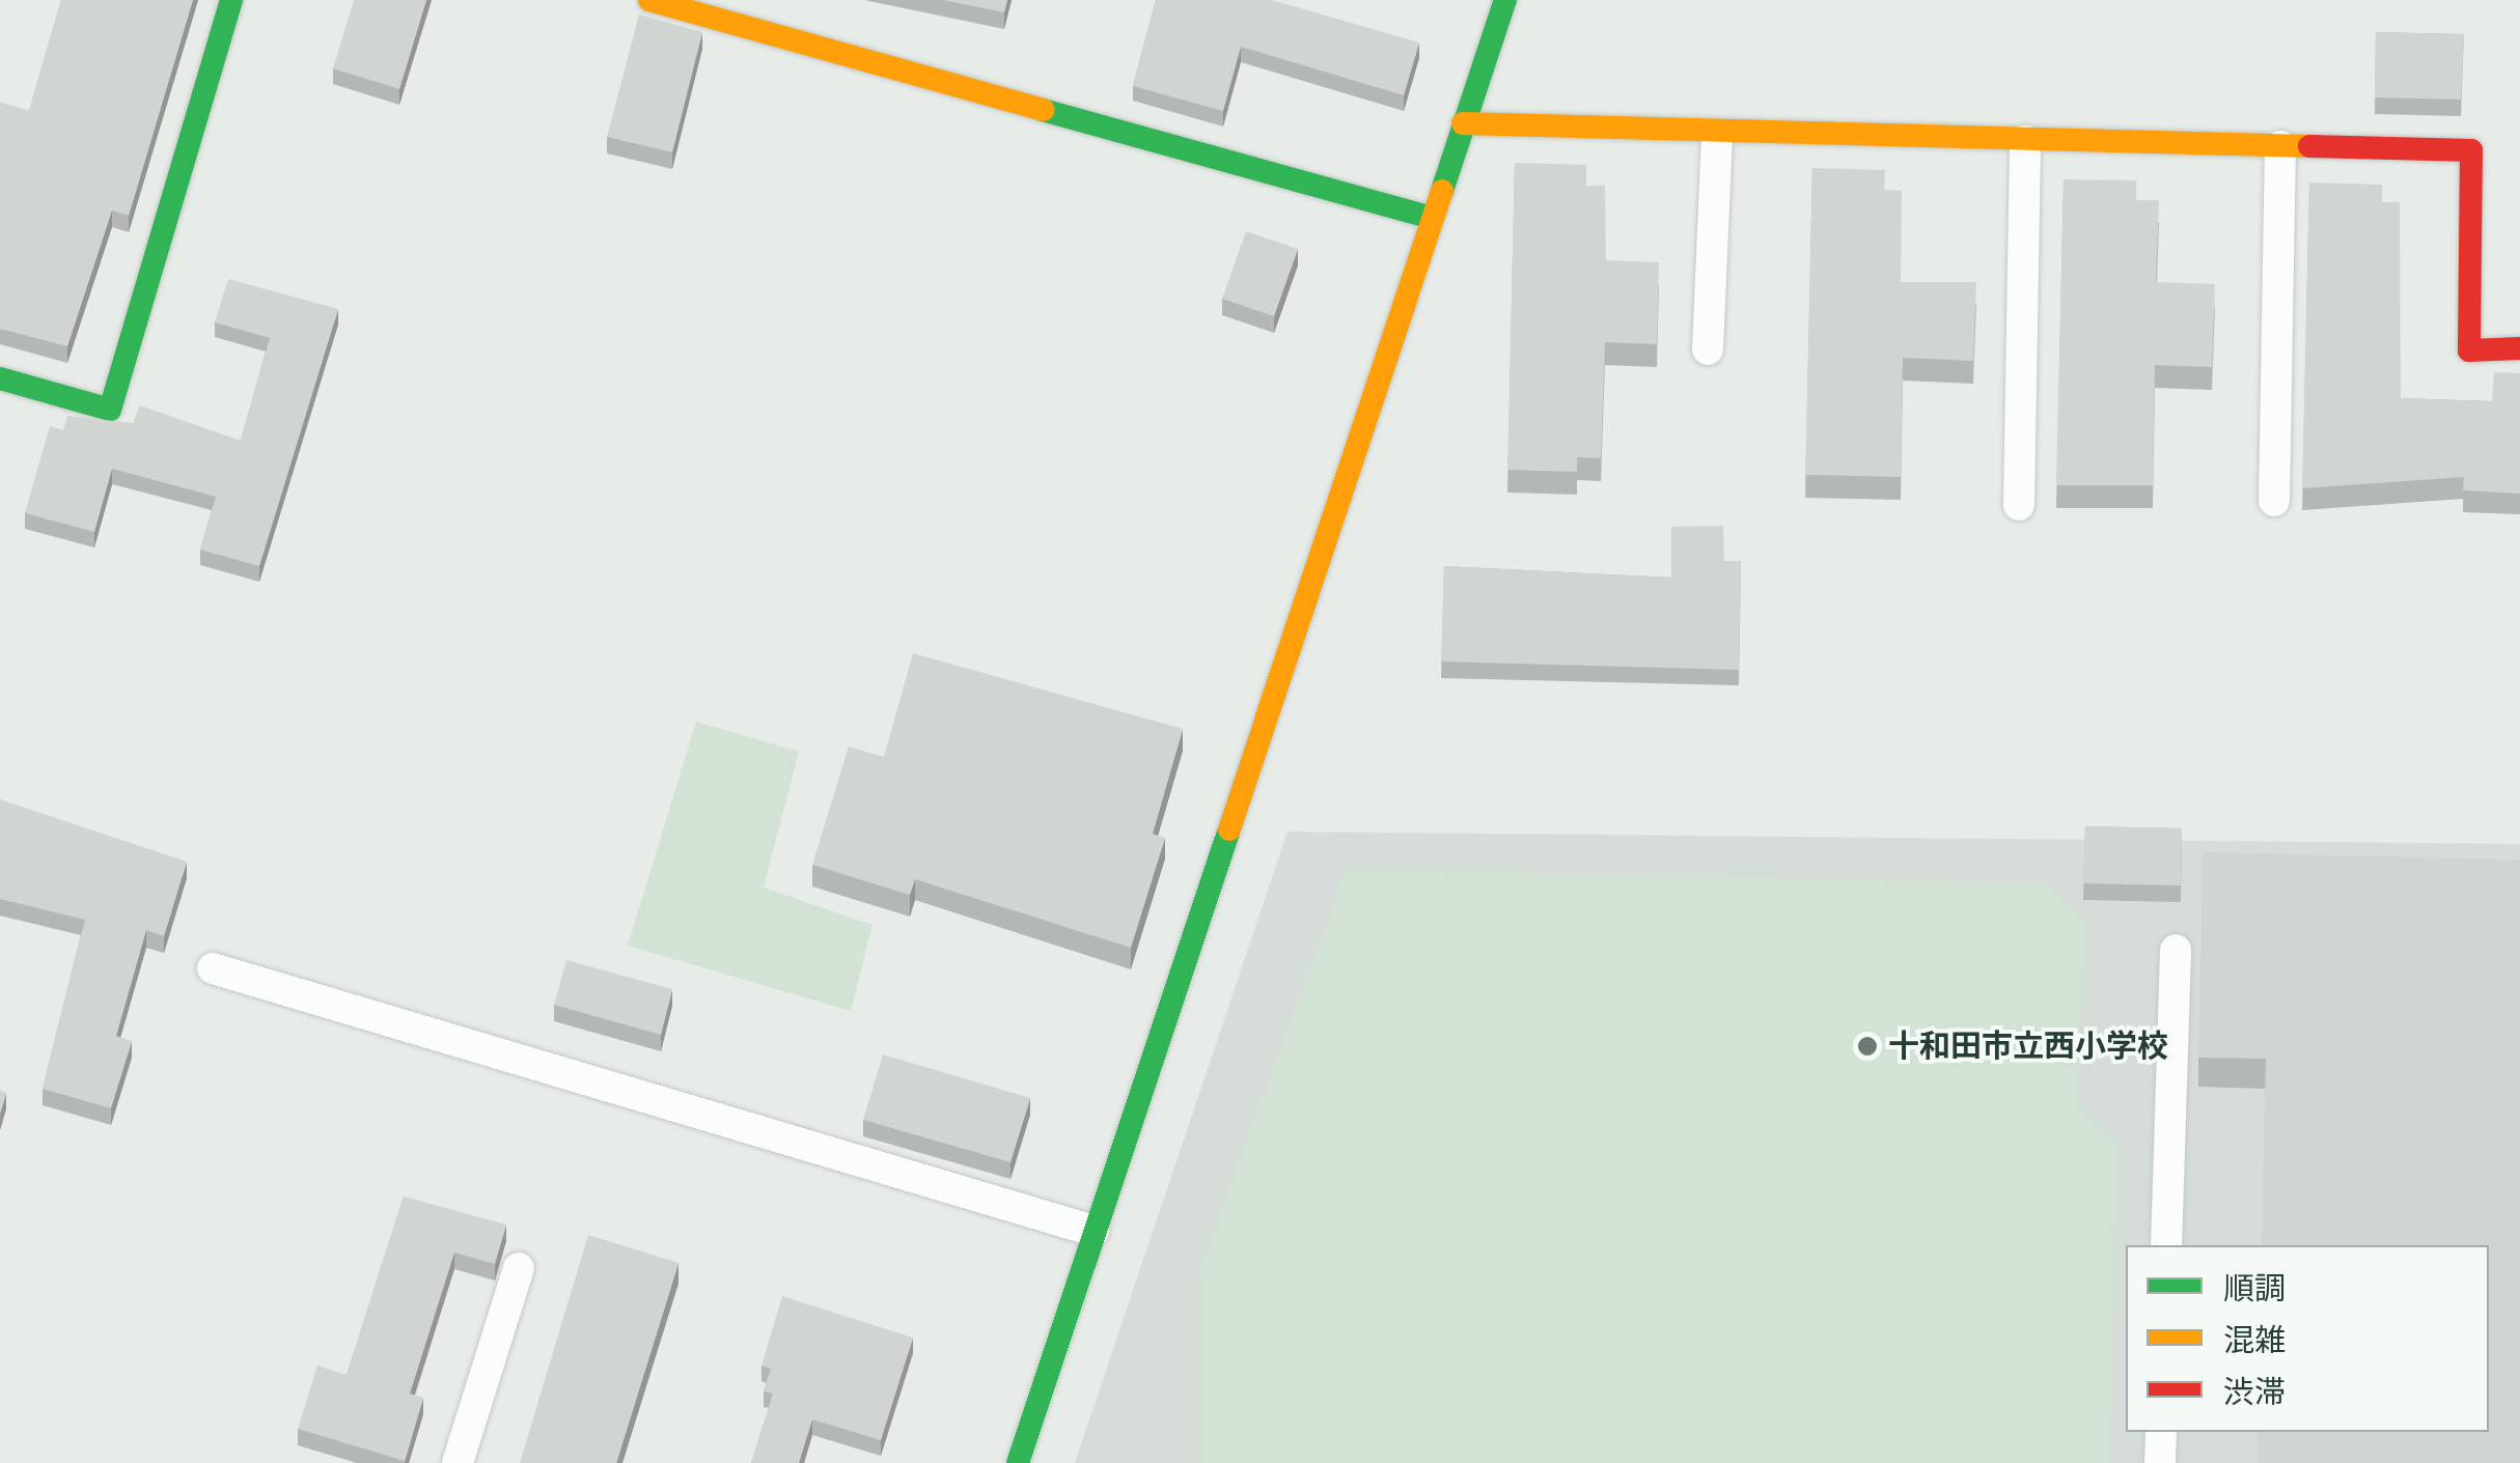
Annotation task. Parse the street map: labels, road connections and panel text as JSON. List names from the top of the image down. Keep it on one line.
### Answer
{"places":["十和田市立西小学校"],"legend":["順調","混雑","渋滞"]}
